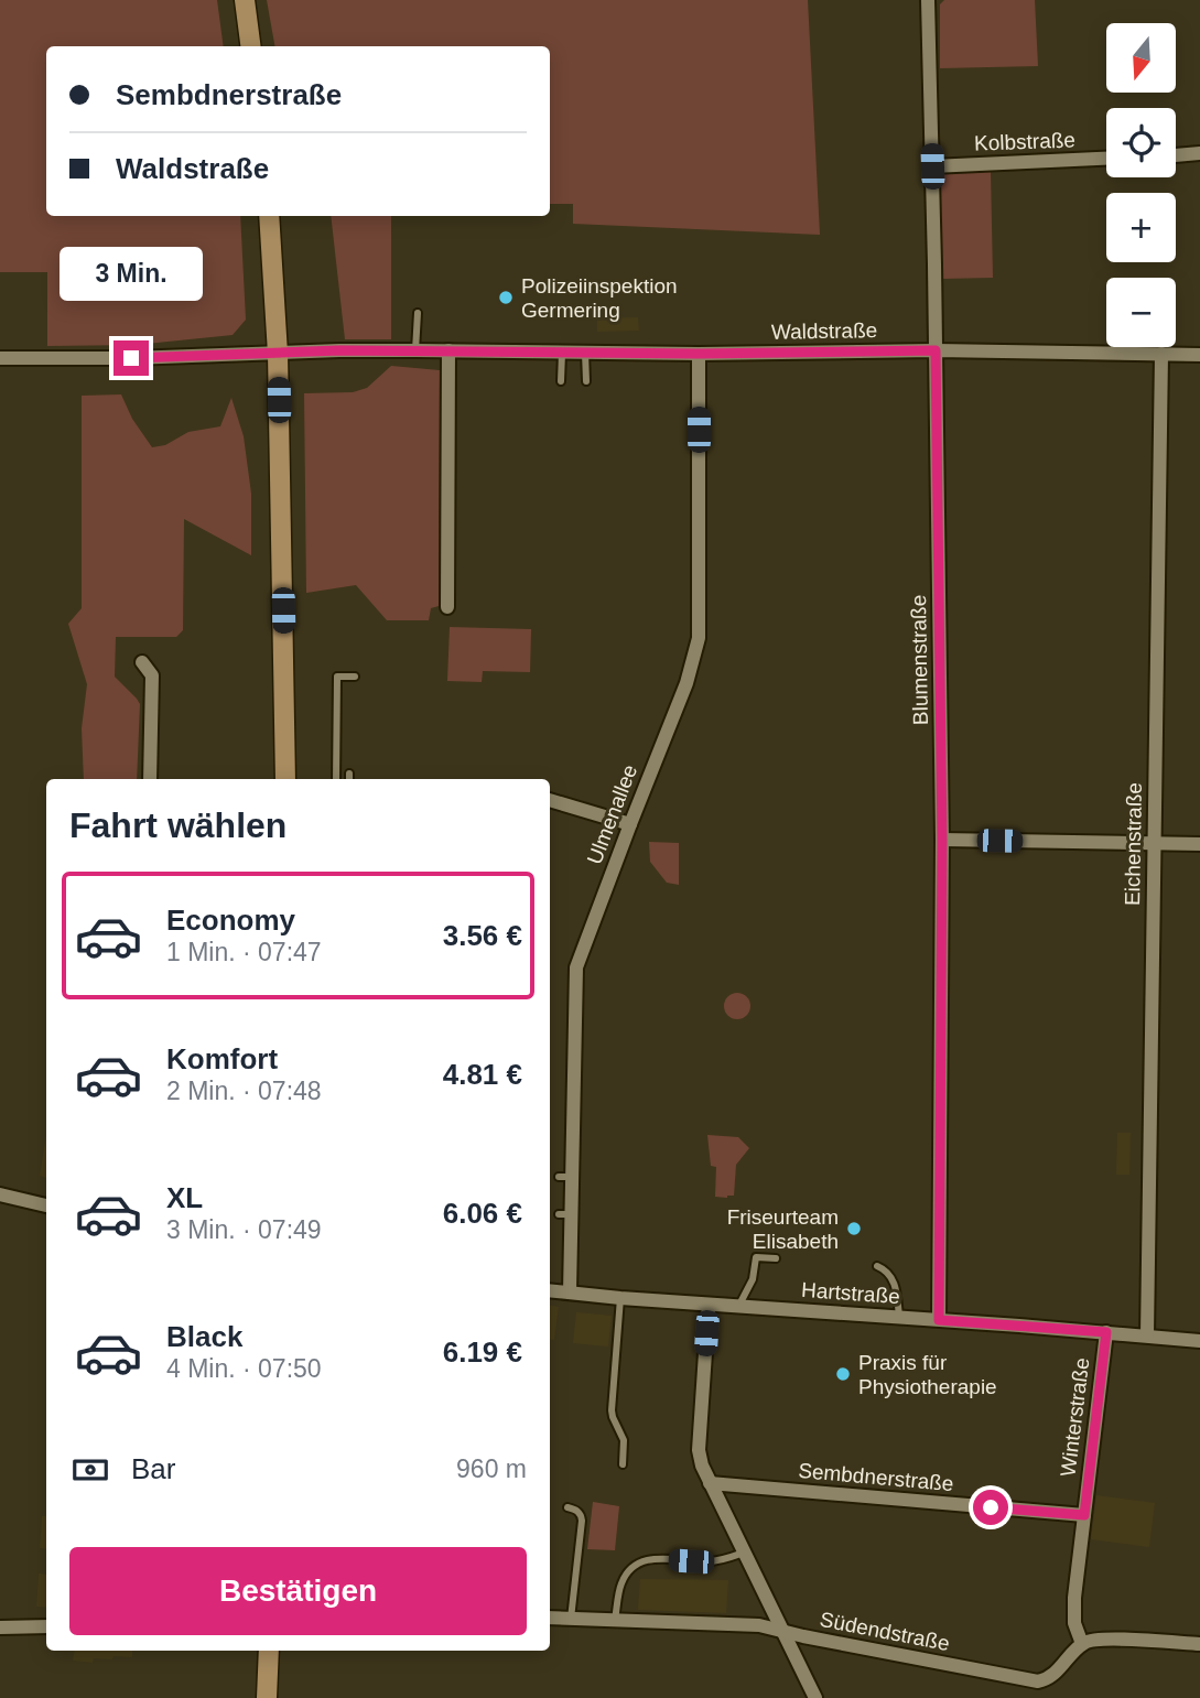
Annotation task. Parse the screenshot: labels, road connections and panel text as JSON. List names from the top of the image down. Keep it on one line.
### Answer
{"streets":{"street":["Kolbstraße","Waldstraße","Blumenstraße","Ulmenallee","Eichenstraße","Hartstraße","Winterstraße","Sembdnerstraße","Südendstraße"]},"crossings":[["Kolbstraße","Blumenstraße"],["Waldstraße","Blumenstraße"],["Waldstraße","Ulmenallee"],["Waldstraße","Eichenstraße"],["Blumenstraße","Hartstraße"],["Ulmenallee","Hartstraße"],["Eichenstraße","Hartstraße"],["Hartstraße","Winterstraße"],["Winterstraße","Sembdnerstraße"],["Winterstraße","Südendstraße"]],"places":["Polizeiinspektion Germering","Friseurteam Elisabeth","Praxis für Physiotherapie"],"north":"bottom","page":{"map_buttons":["+","−"],"banner":["Sembdnerstraße","Waldstraße"],"bubble":"3 Min.","heading":"Fahrt wählen","list":[{"name":"Economy","note":"1 Min. · 07:47","value":"3.56 €"},{"name":"Komfort","note":"2 Min. · 07:48","value":"4.81 €"},{"name":"XL","note":"3 Min. · 07:49","value":"6.06 €"},{"name":"Black","note":"4 Min. · 07:50","value":"6.19 €"}],"pay":["Bar","960 m"],"buttons":"Bestätigen"}}
